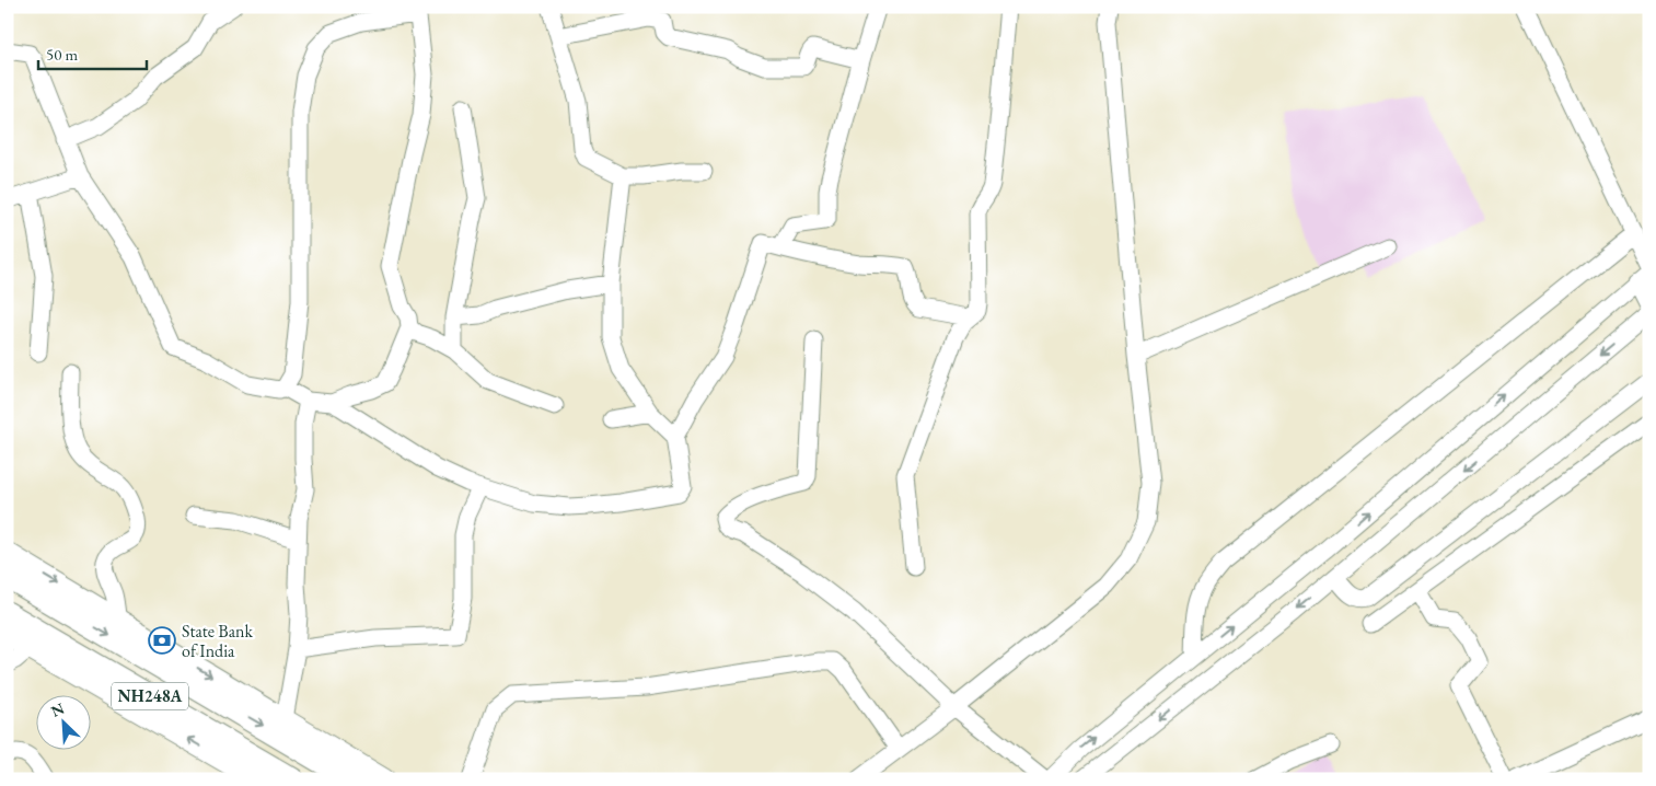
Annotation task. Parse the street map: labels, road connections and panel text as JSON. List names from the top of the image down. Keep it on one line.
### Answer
{"streets":{"highway":["NH248A"]},"places":{"bank":["State Bank of India"]},"scale_bar":"50 m","north":"top left"}
